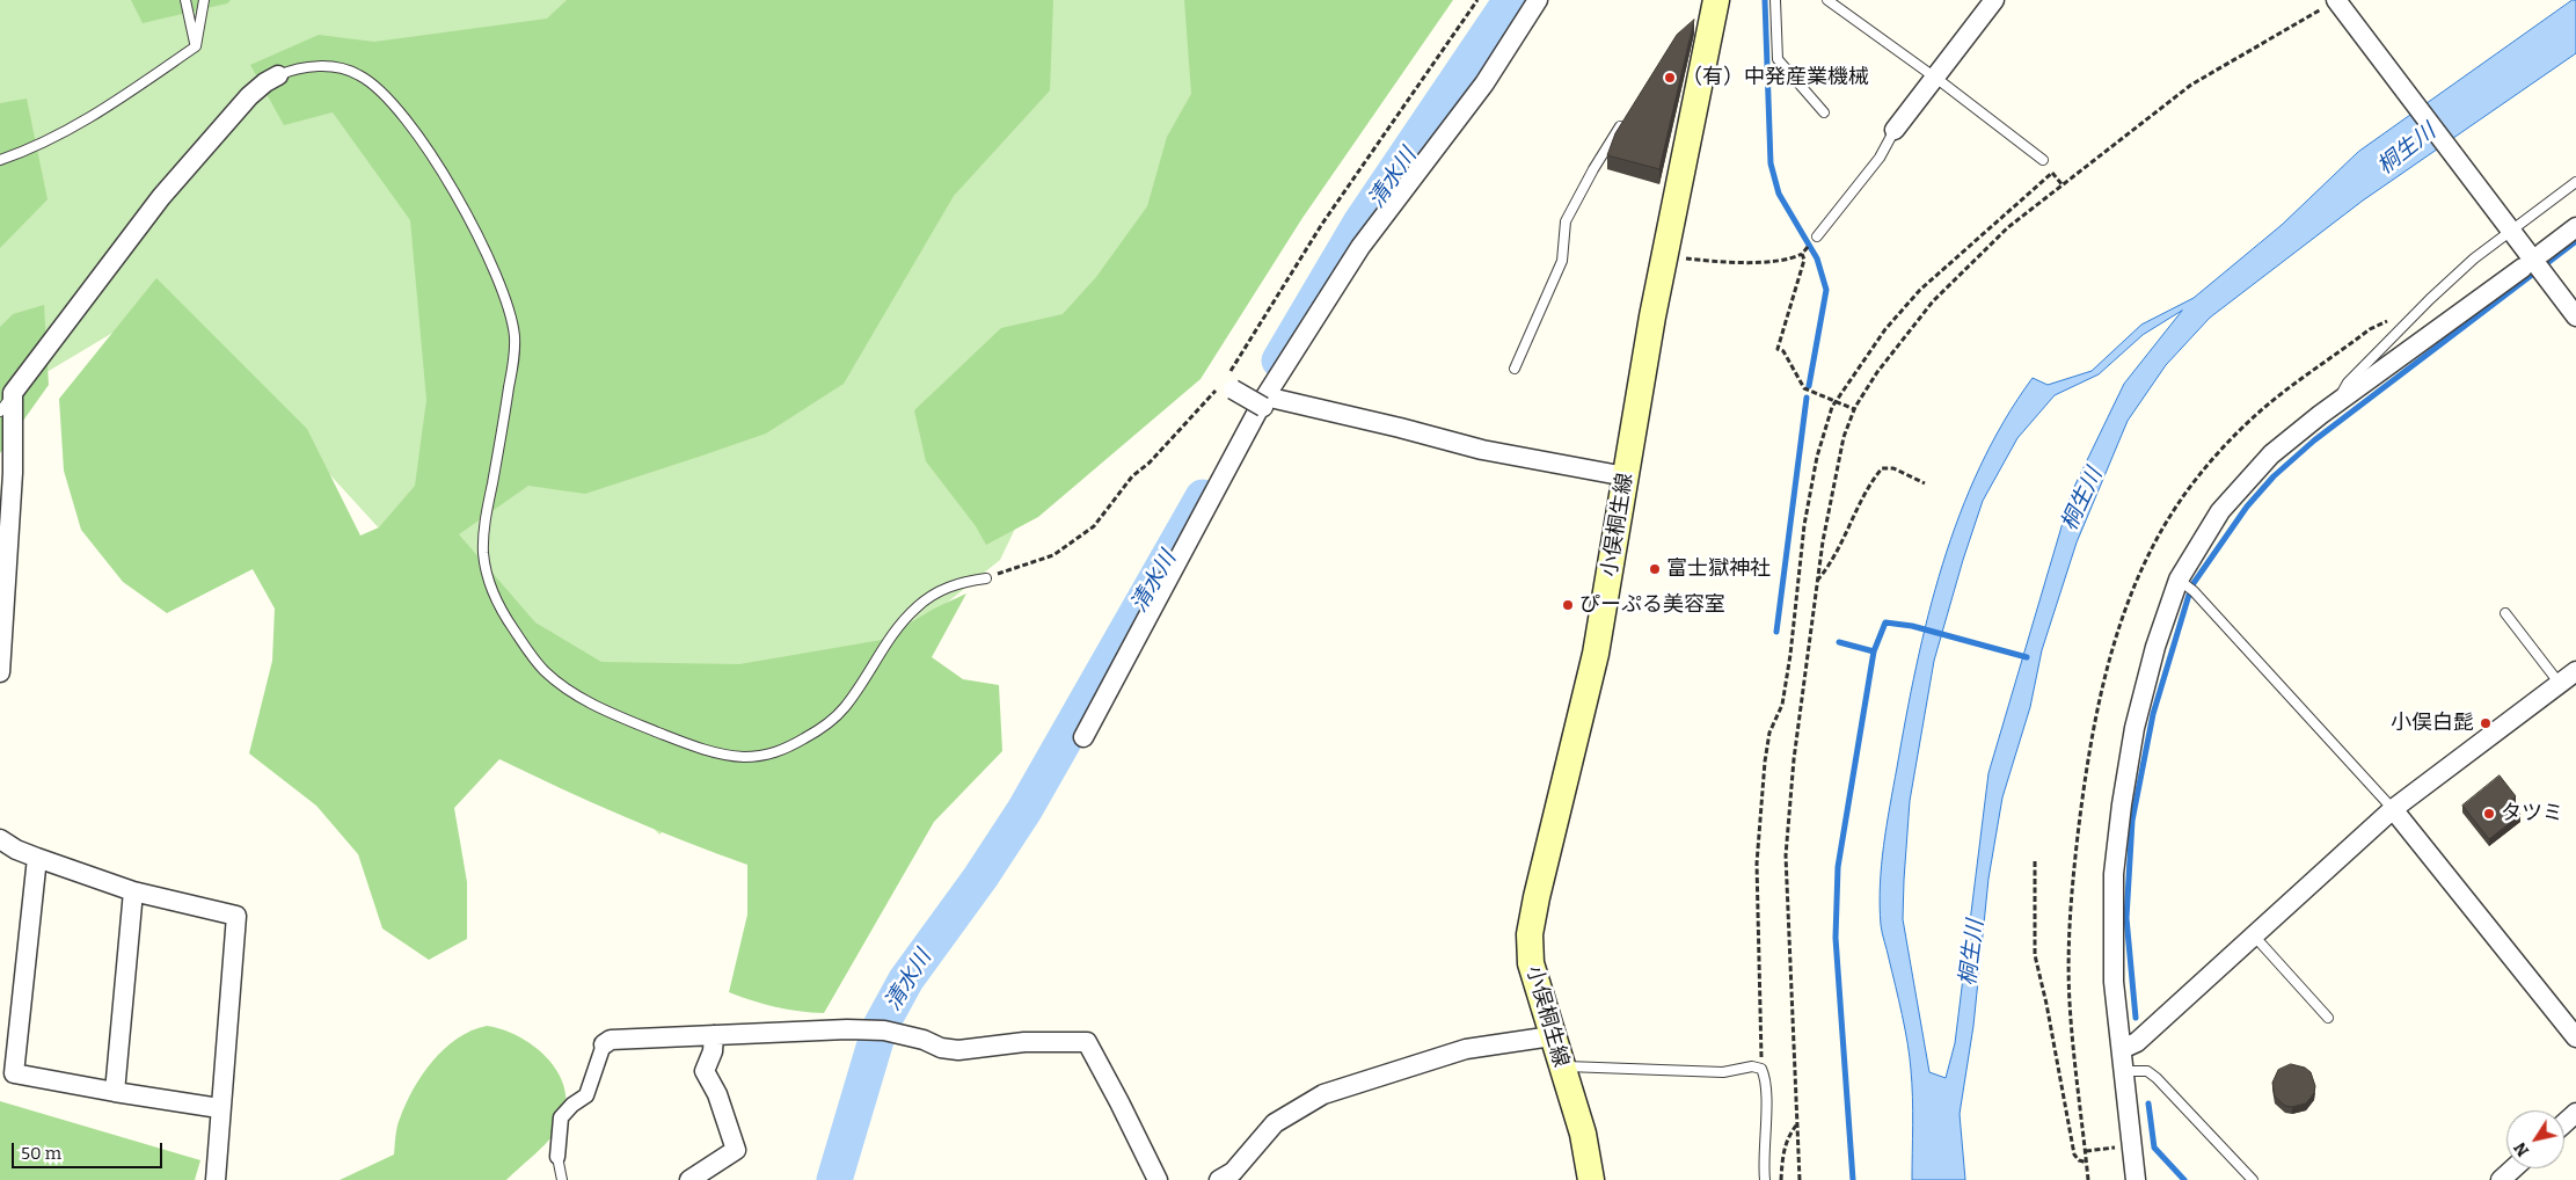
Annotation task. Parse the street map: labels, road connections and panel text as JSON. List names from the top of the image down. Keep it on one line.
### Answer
{"streets":{"main road":["小俣桐生線"]},"water":["桐生川","清水川"],"places":["（有）中発産業機械","富士獄神社","ぴーぷる美容室","小俣白髭","タツミ"],"scale_bar":"50 m","north":"bottom left"}
